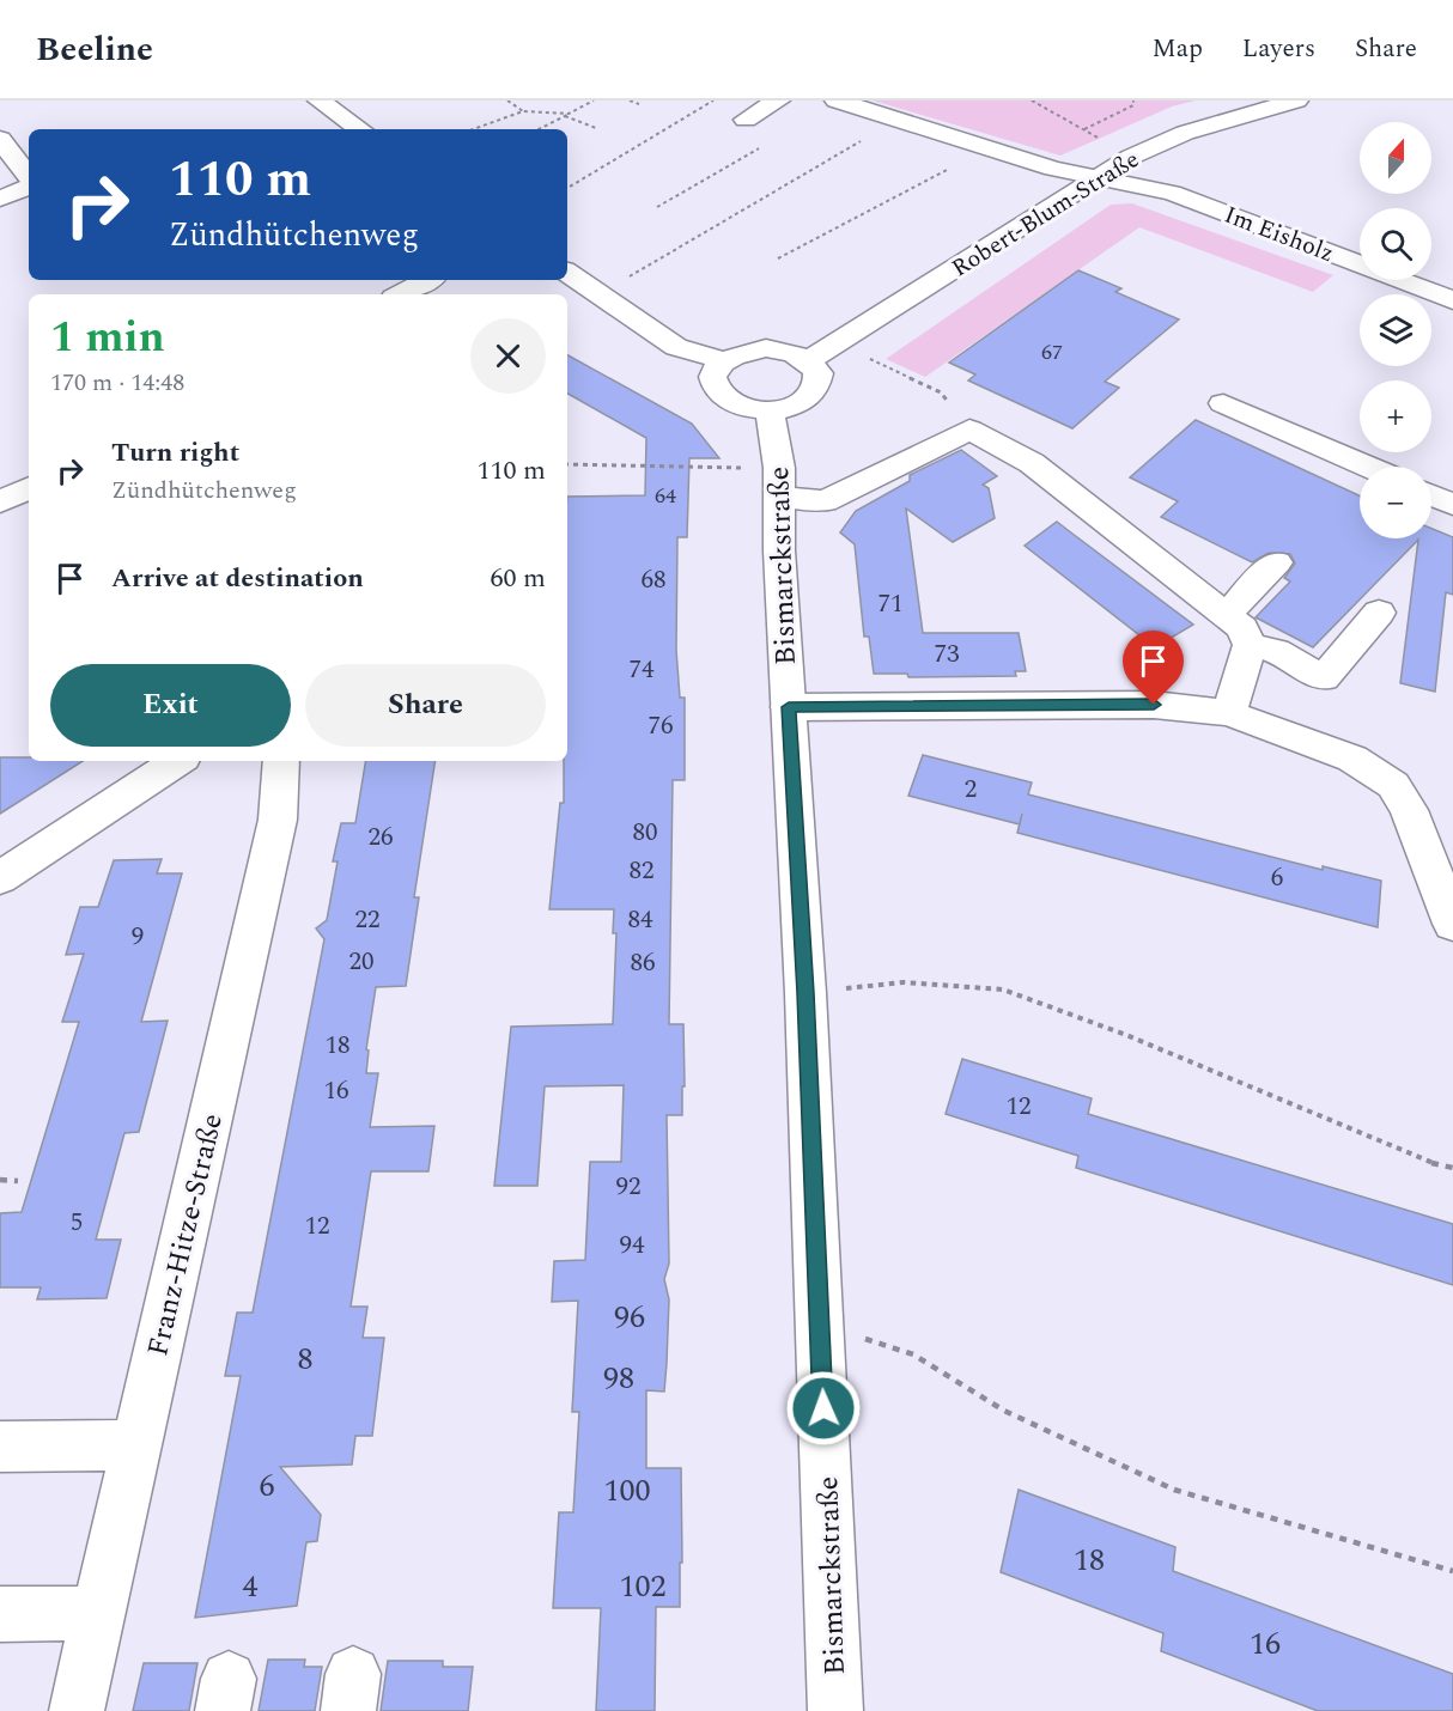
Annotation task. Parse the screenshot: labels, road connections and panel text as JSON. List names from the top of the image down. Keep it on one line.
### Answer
{"streets":{"main road":["Robert-Blum-Straße","Im Eisholz","Bismarckstraße","Franz-Hitze-Straße"]},"crossings":[["Robert-Blum-Straße","Im Eisholz"],["Robert-Blum-Straße","Bismarckstraße"]],"house_numbers":["67","64","68","71","73","74","76","2","80","26","82","6","22","84","9","20","86","18","16","12","92","5","12","94","96","8","98","6","100","18","4","102","16"],"north":"top","page":{"header":"Beeline","nav":["Map","Layers","Share"],"map_buttons":["+","−"],"turn":["110 m","Zündhütchenweg"],"heading":["1 min","170 m · 14:48"],"list":[{"name":"Turn right","note":"Zündhütchenweg","value":"110 m"},{"name":"Arrive at destination","value":"60 m"}],"buttons":["Exit","Share"]}}
